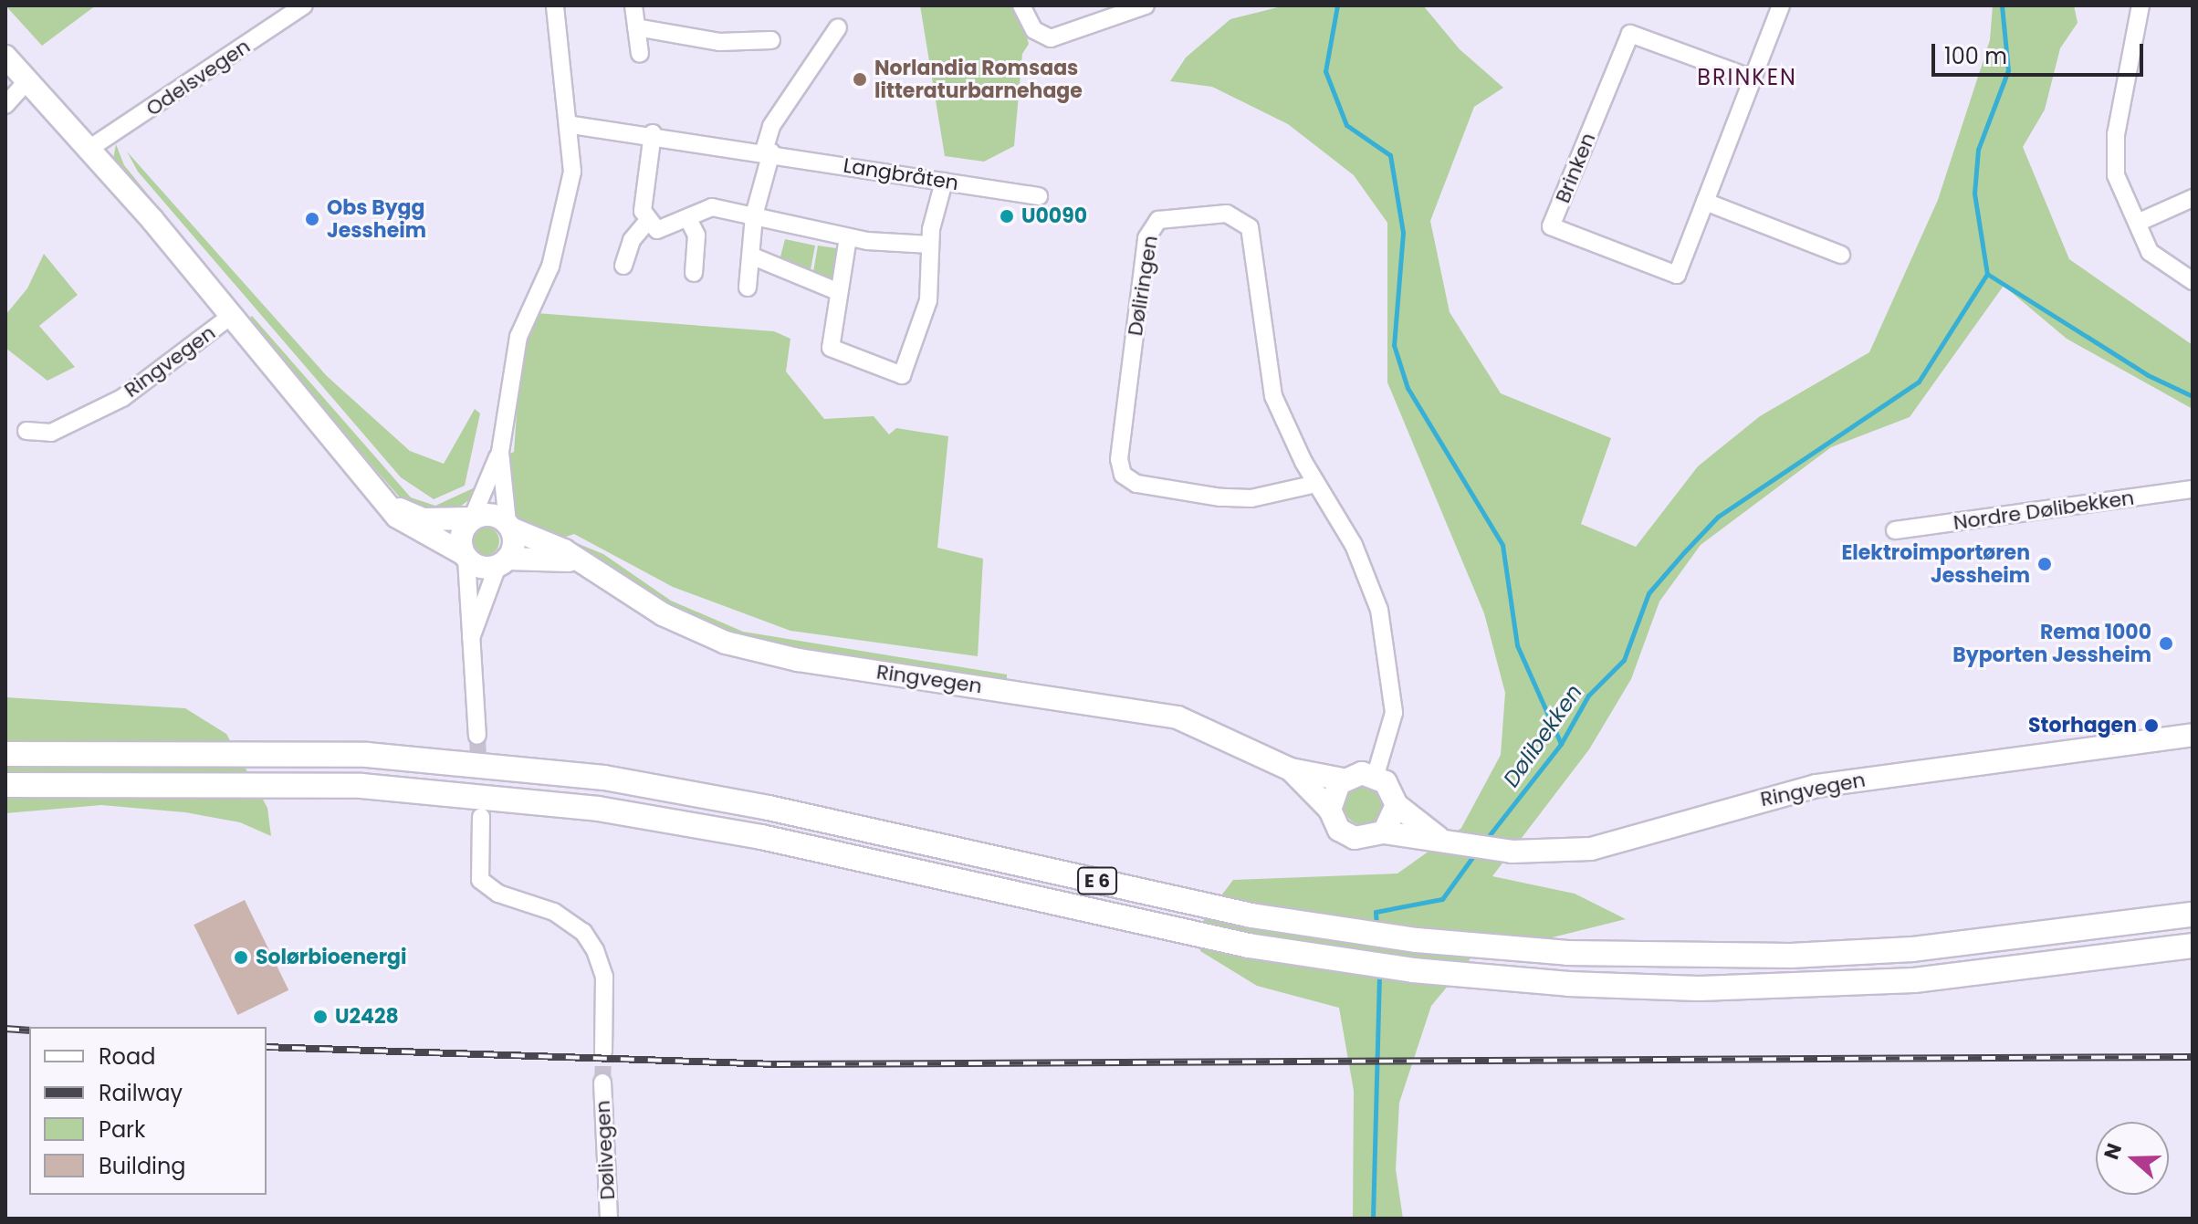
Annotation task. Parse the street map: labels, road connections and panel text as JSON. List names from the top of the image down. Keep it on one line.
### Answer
{"streets":{"highway":["E 6"],"main road":["Ringvegen"],"street":["Odelsvegen","Brinken","Langbråten","Døliringen","Nordre Dølibekken","Dølivegen"]},"crossings":[["Odelsvegen","Ringvegen"],["Døliringen","Ringvegen"]],"districts":["BRINKEN"],"water":["Dølibekken"],"places":["Norlandia Romsaas litteraturbarnehage","U0090","Obs Bygg Jessheim","Elektroimportøren Jessheim","Rema 1000 Byporten Jessheim","Storhagen","Solørbioenergi","U2428"],"legend":["Road","Railway","Park","Building"],"scale_bar":"100 m","north":"left"}
